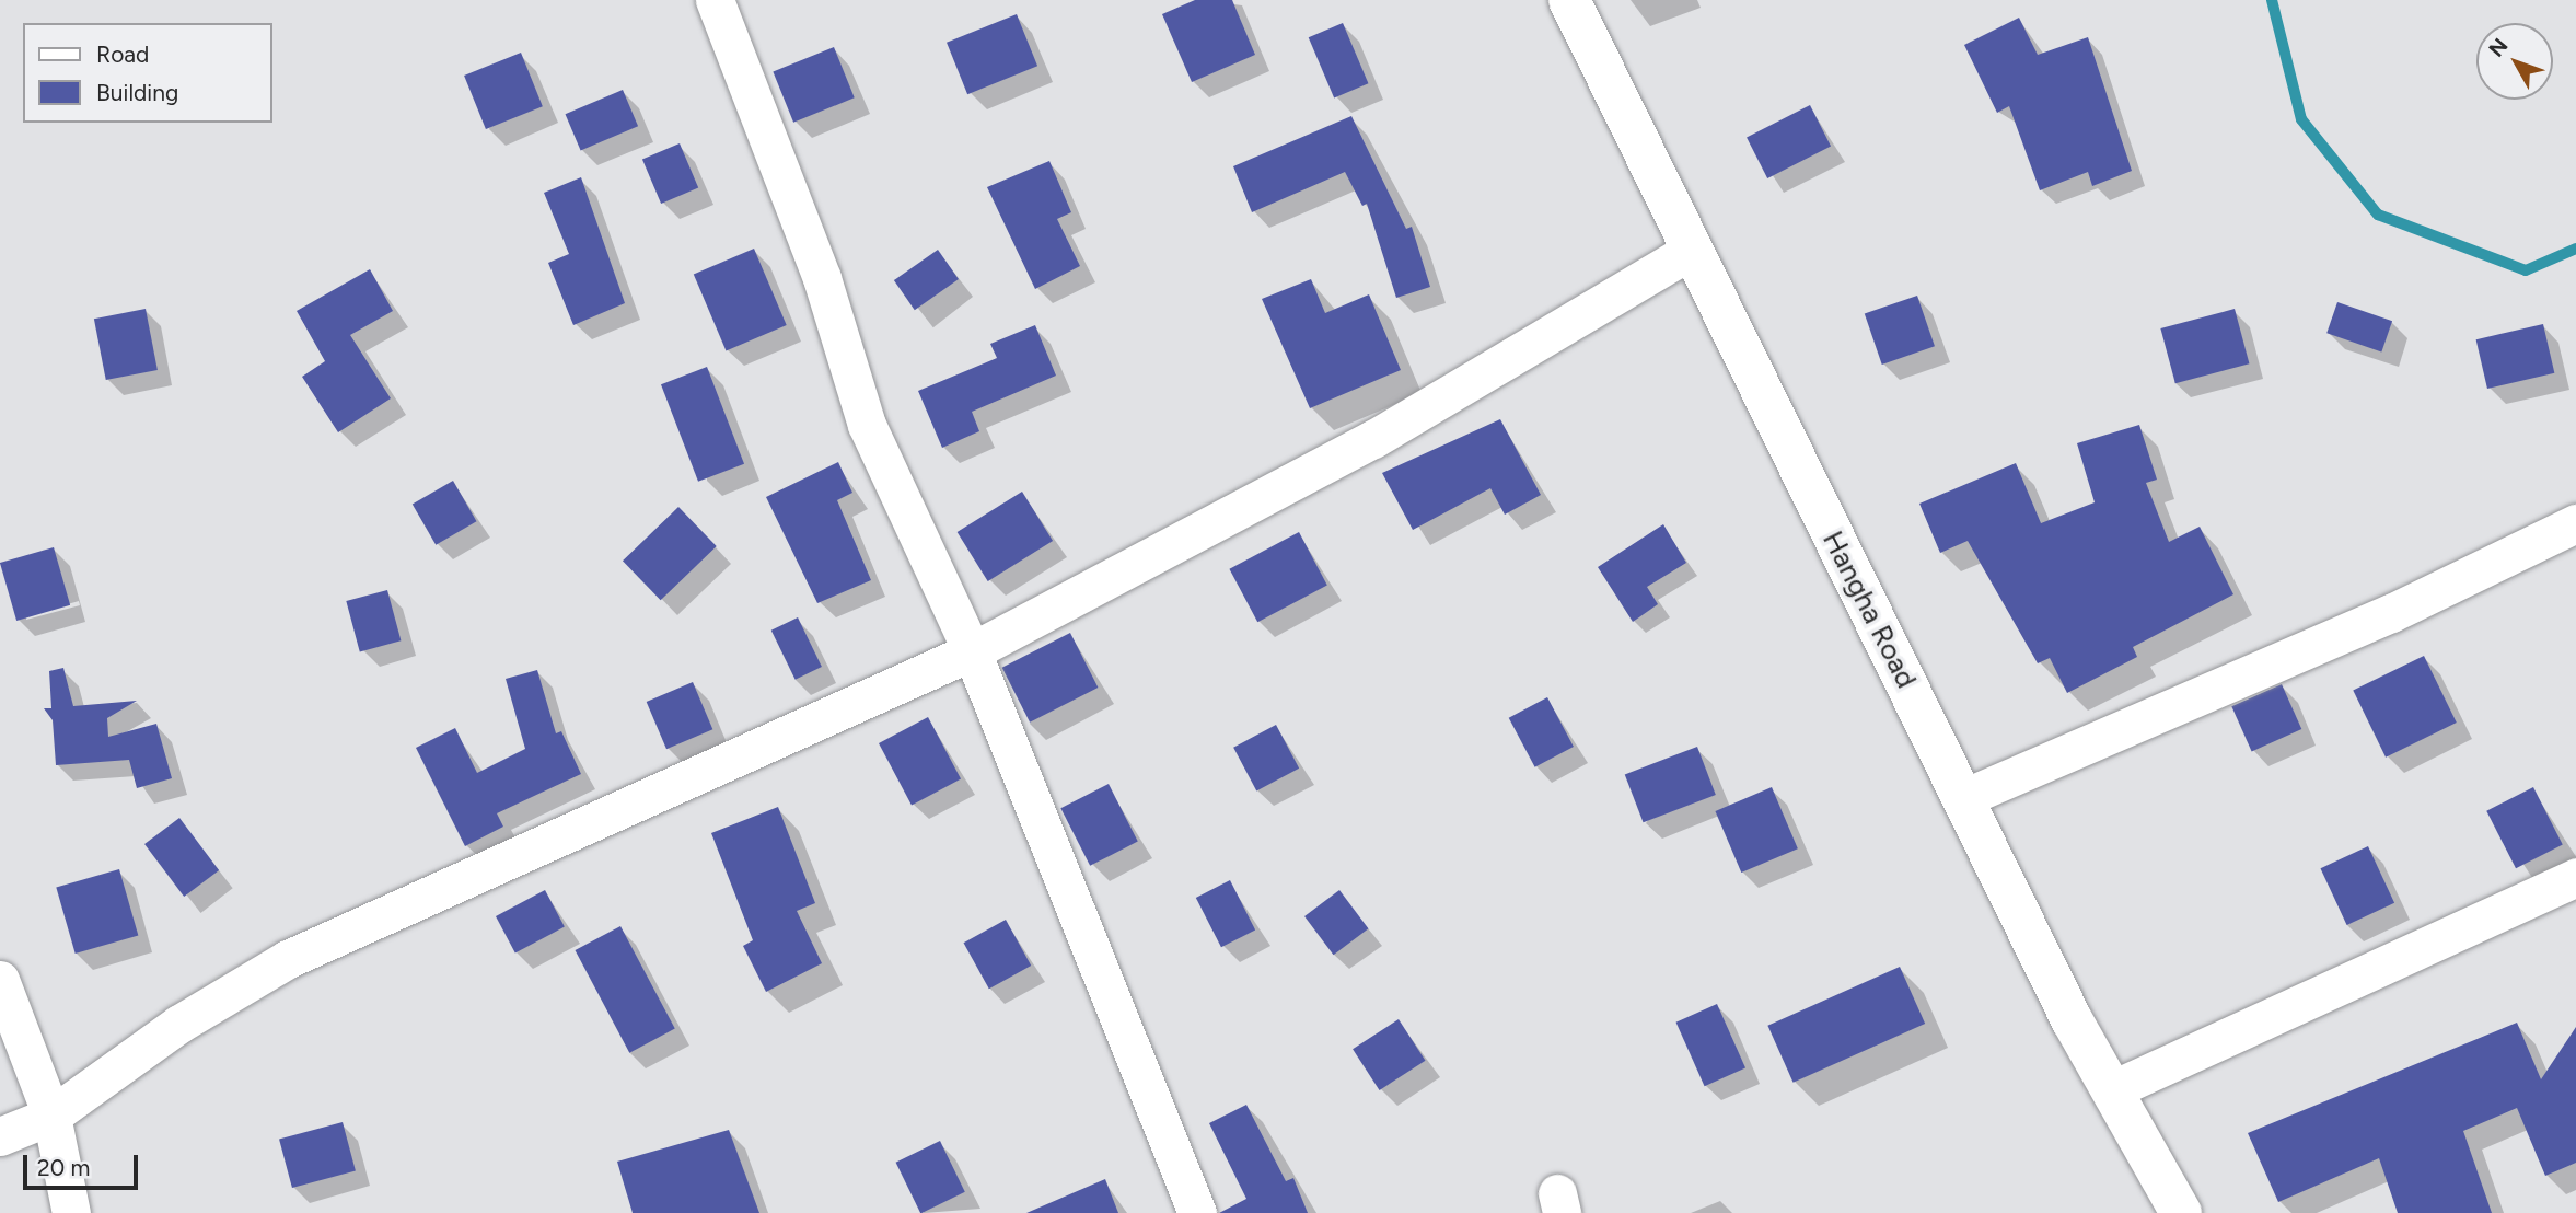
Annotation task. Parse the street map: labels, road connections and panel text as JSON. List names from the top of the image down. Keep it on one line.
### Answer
{"streets":{"highway":["Hangha Road"]},"legend":["Road","Building"],"scale_bar":"20 m","north":"top left"}
